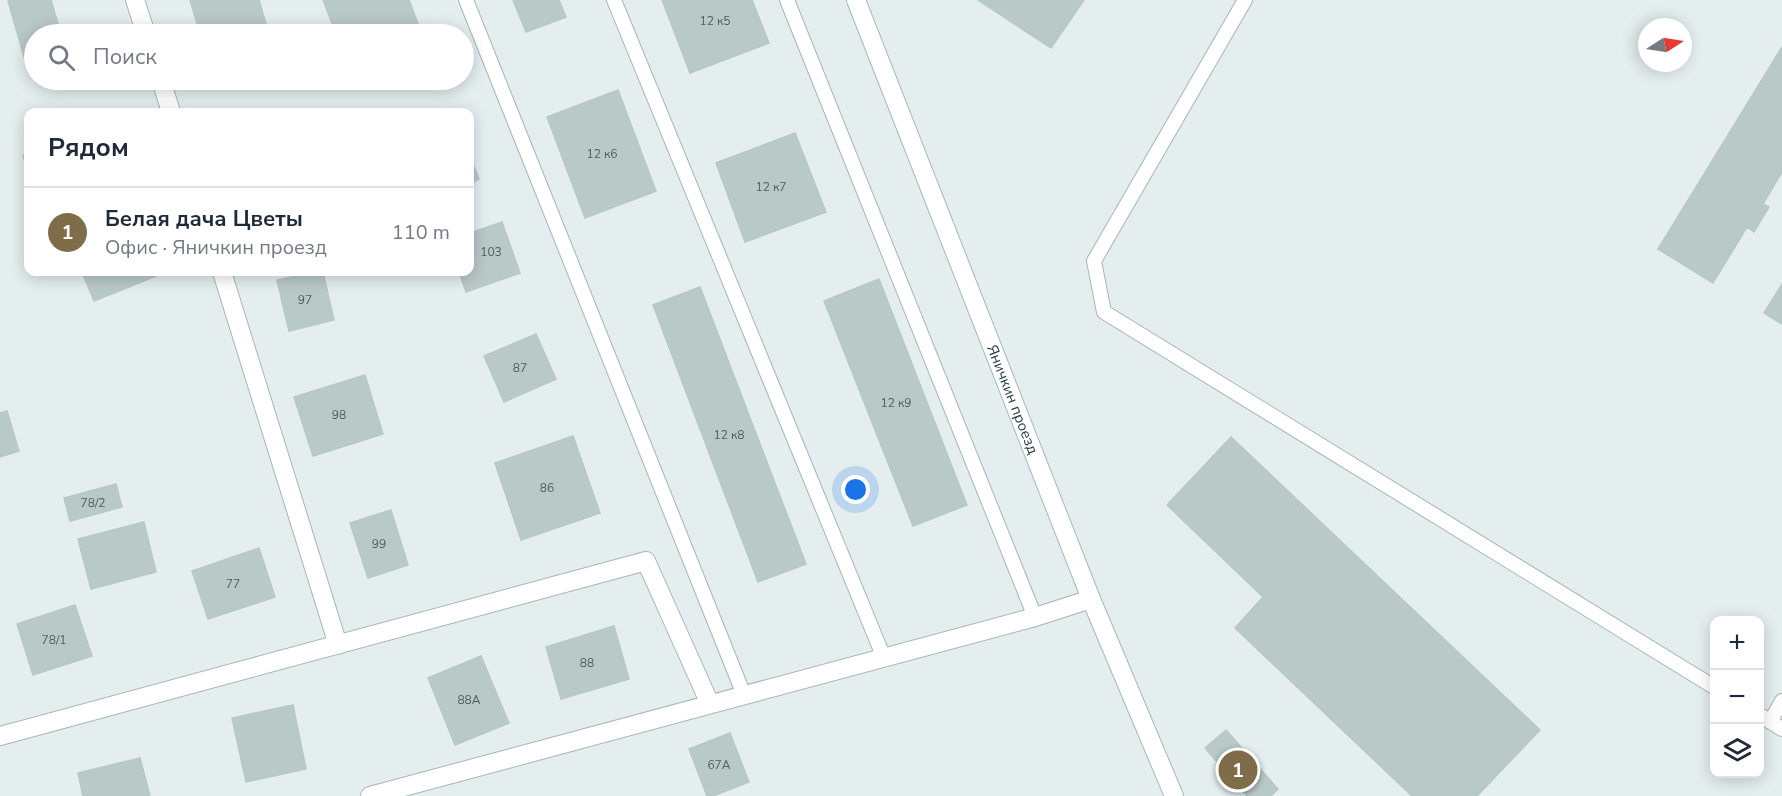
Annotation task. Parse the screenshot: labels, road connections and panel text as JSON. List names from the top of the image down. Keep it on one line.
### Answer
{"streets":{"street":["Яничкин проезд"]},"house_numbers":["12 к5","12 к6","12 к7","103","97","87","12 к9","98","12 к8","86","78/2","99","77","78/1","88","88А","67А"],"north":"right","page":{"search":"Поиск","heading":"Рядом","list":[{"mark":"1","name":"Белая дача Цветы","note":"Офис · Яничкин проезд","value":"110 m"}],"map_buttons":["+","−"],"pins":"1"}}
